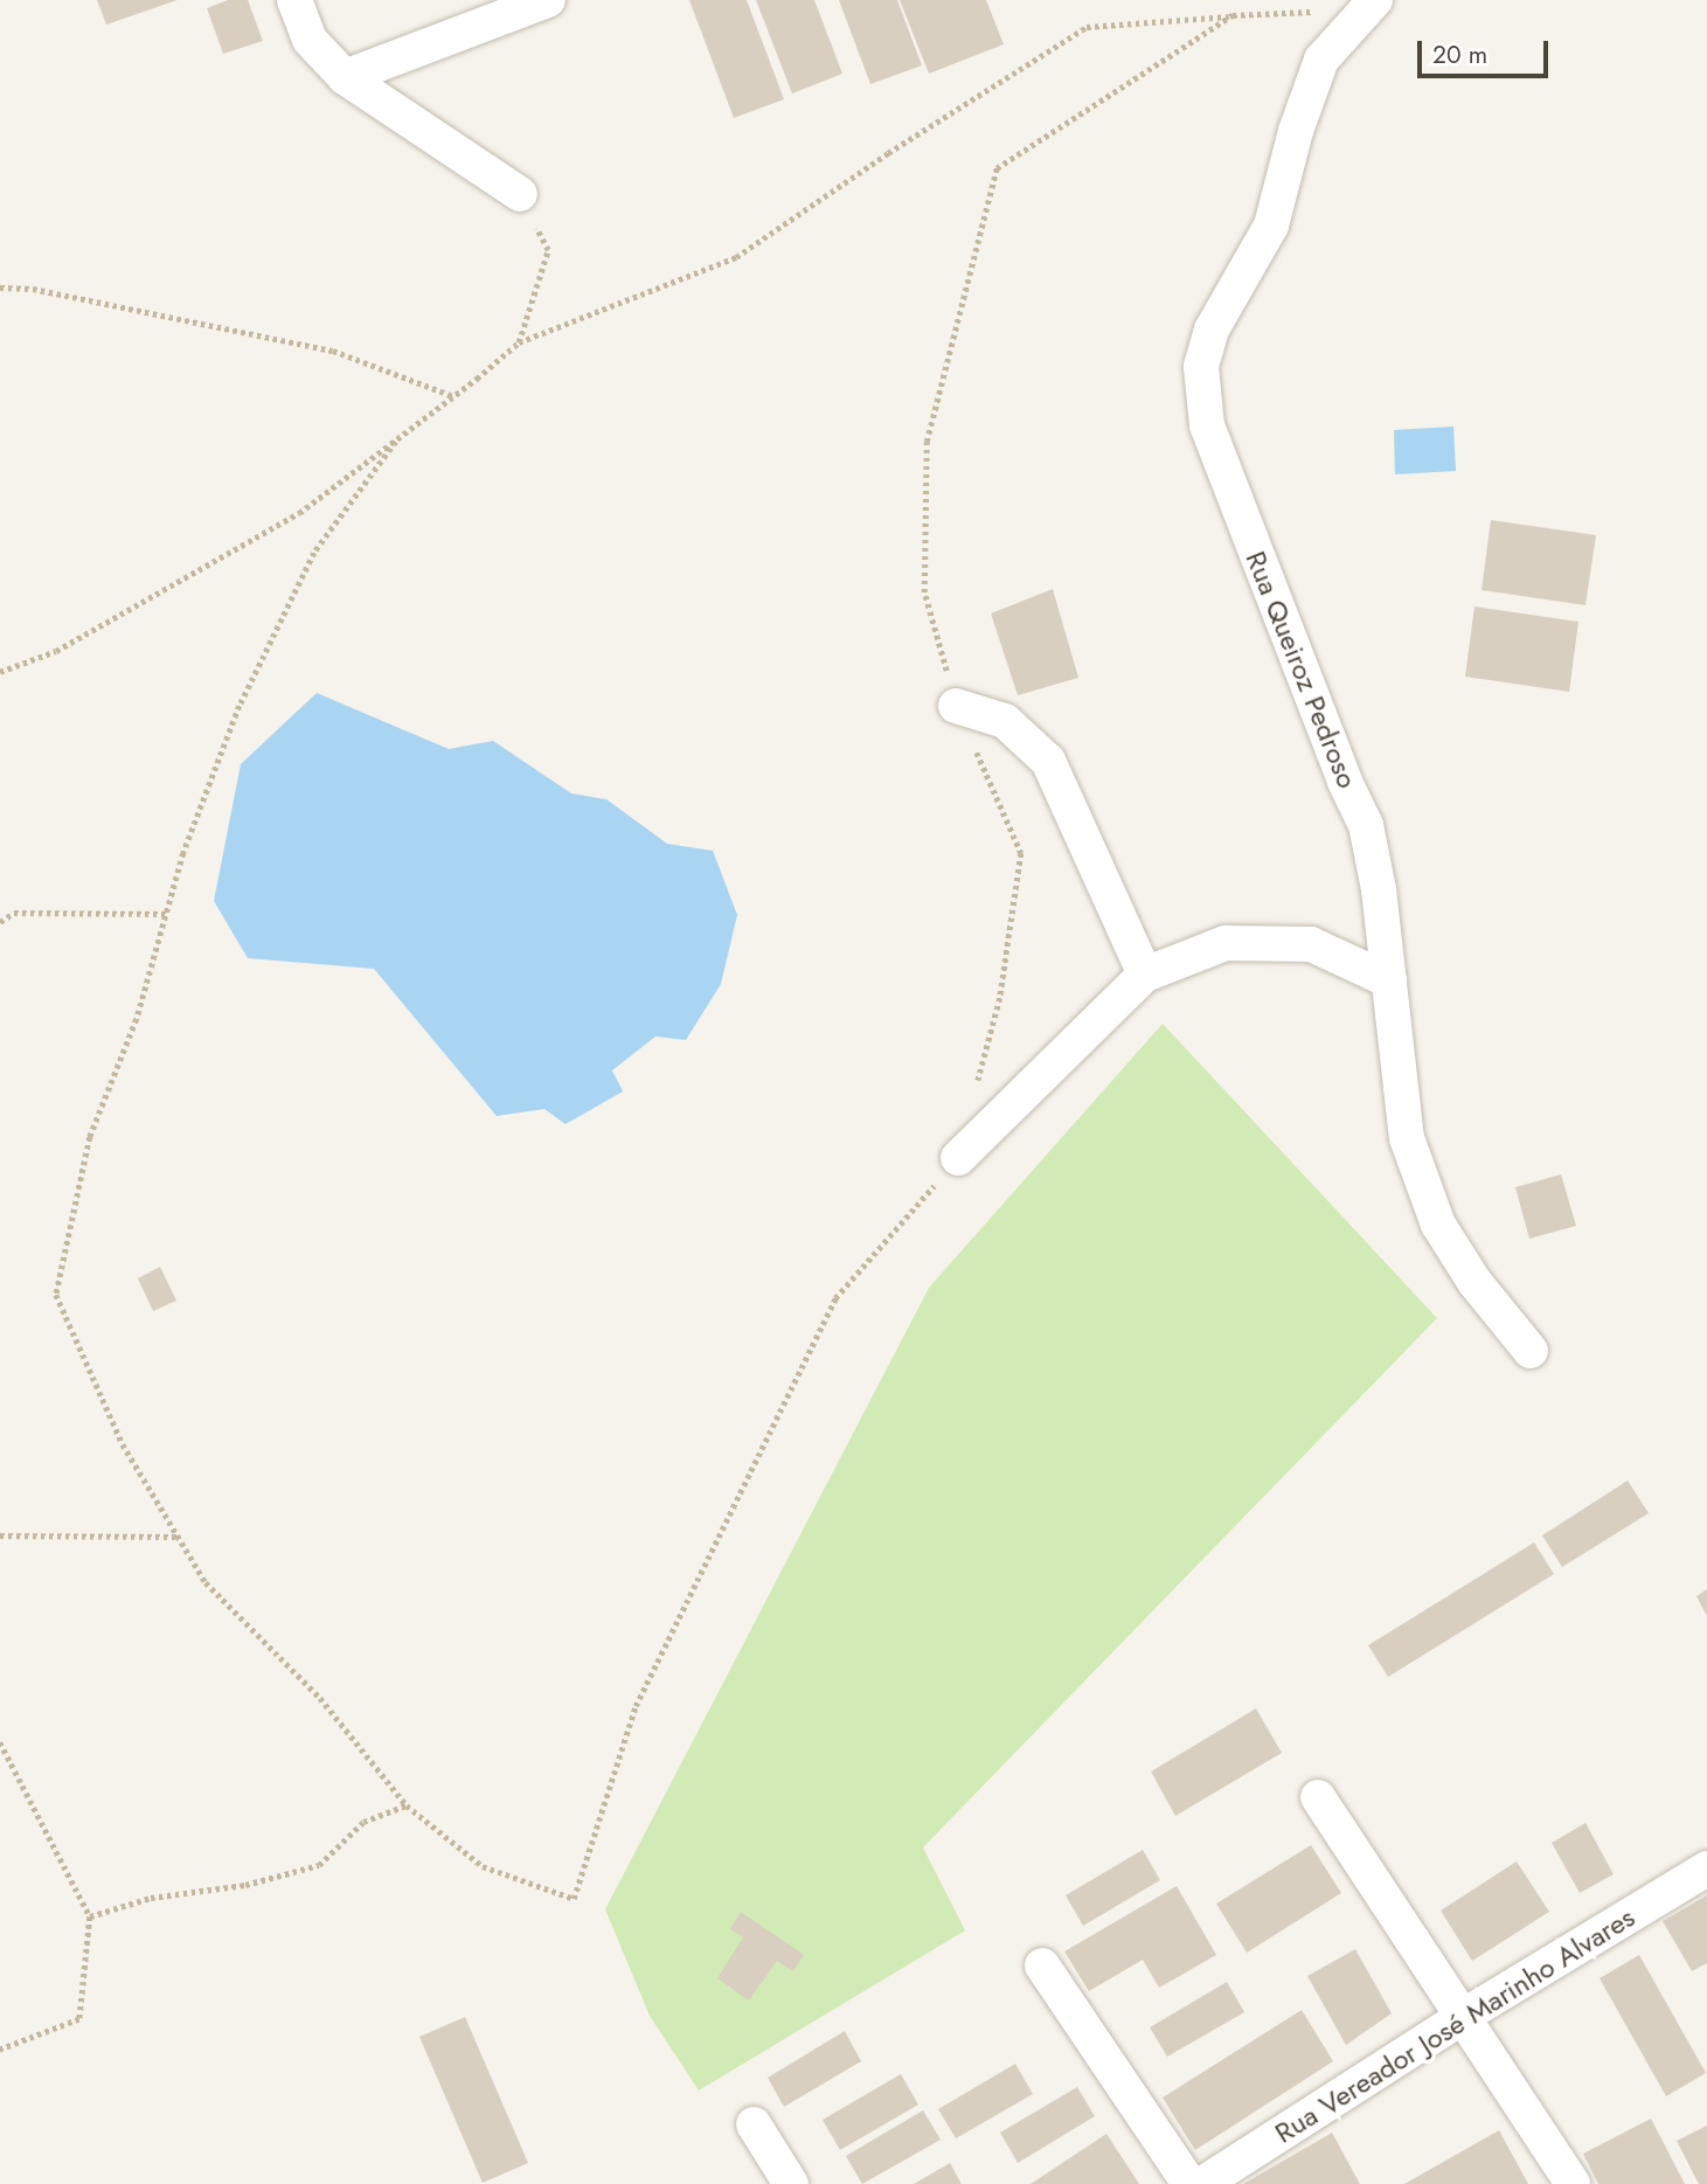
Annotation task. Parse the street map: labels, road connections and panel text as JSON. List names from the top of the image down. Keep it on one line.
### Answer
{"streets":{"street":["Rua Queiroz Pedroso","Rua Vereador José Marinho Alvares"]},"scale_bar":"20 m"}
